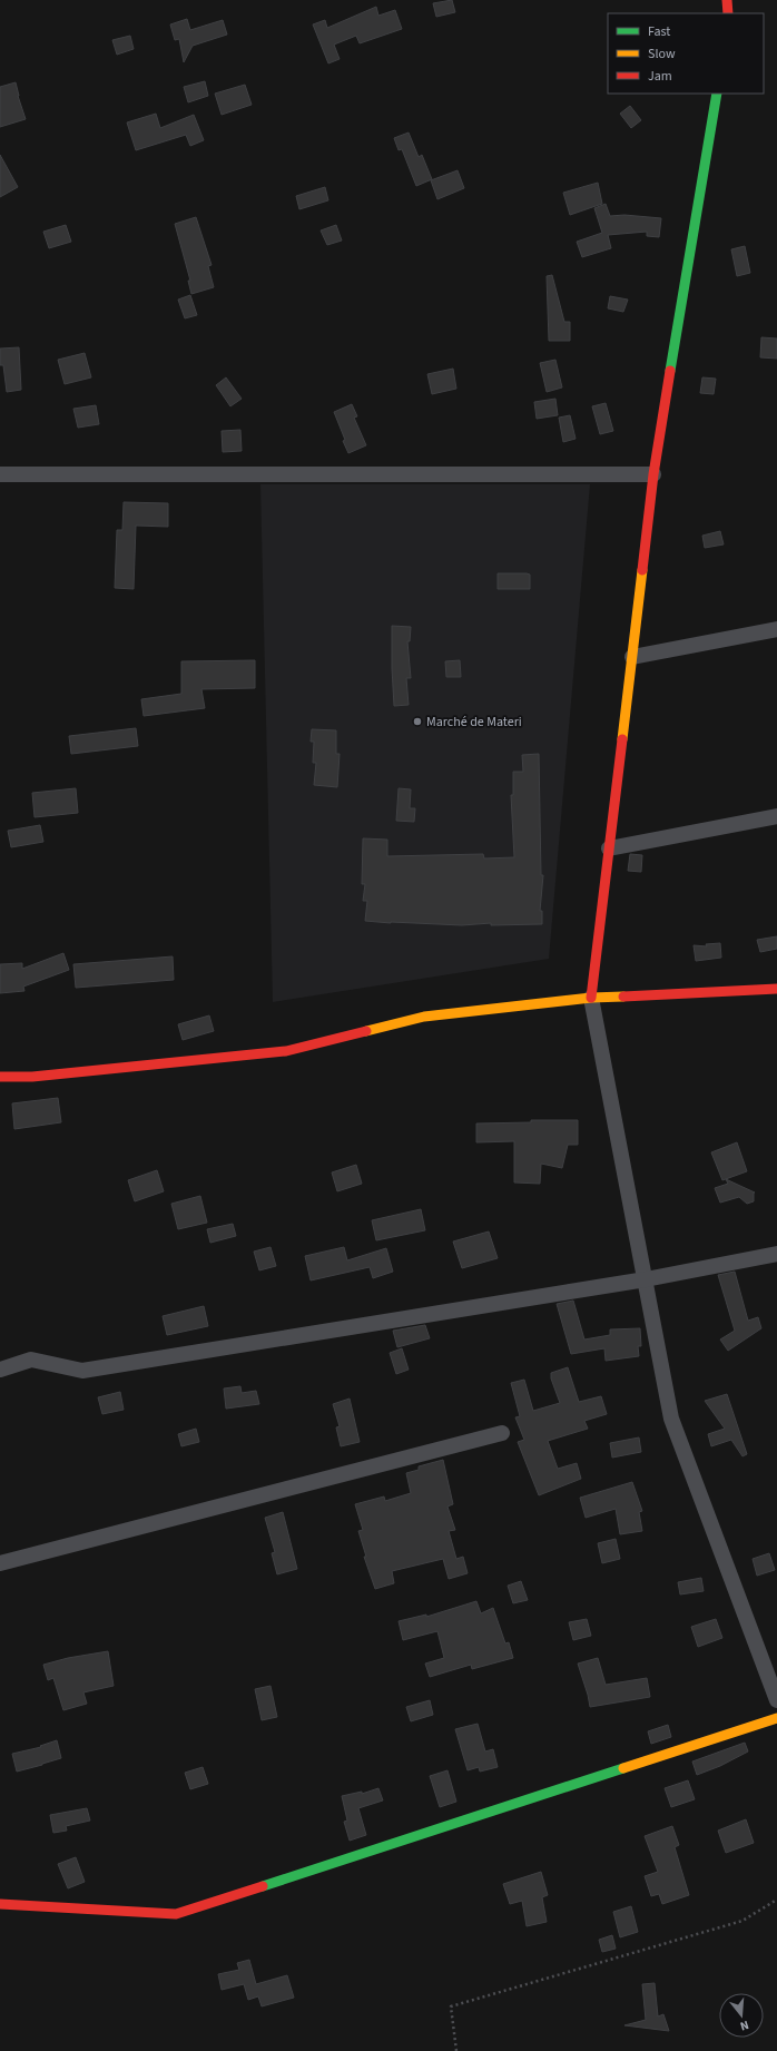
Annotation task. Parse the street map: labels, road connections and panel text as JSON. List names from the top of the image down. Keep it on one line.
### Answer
{"places":["Marché de Materi"],"legend":["Fast","Slow","Jam"],"north":"bottom"}
